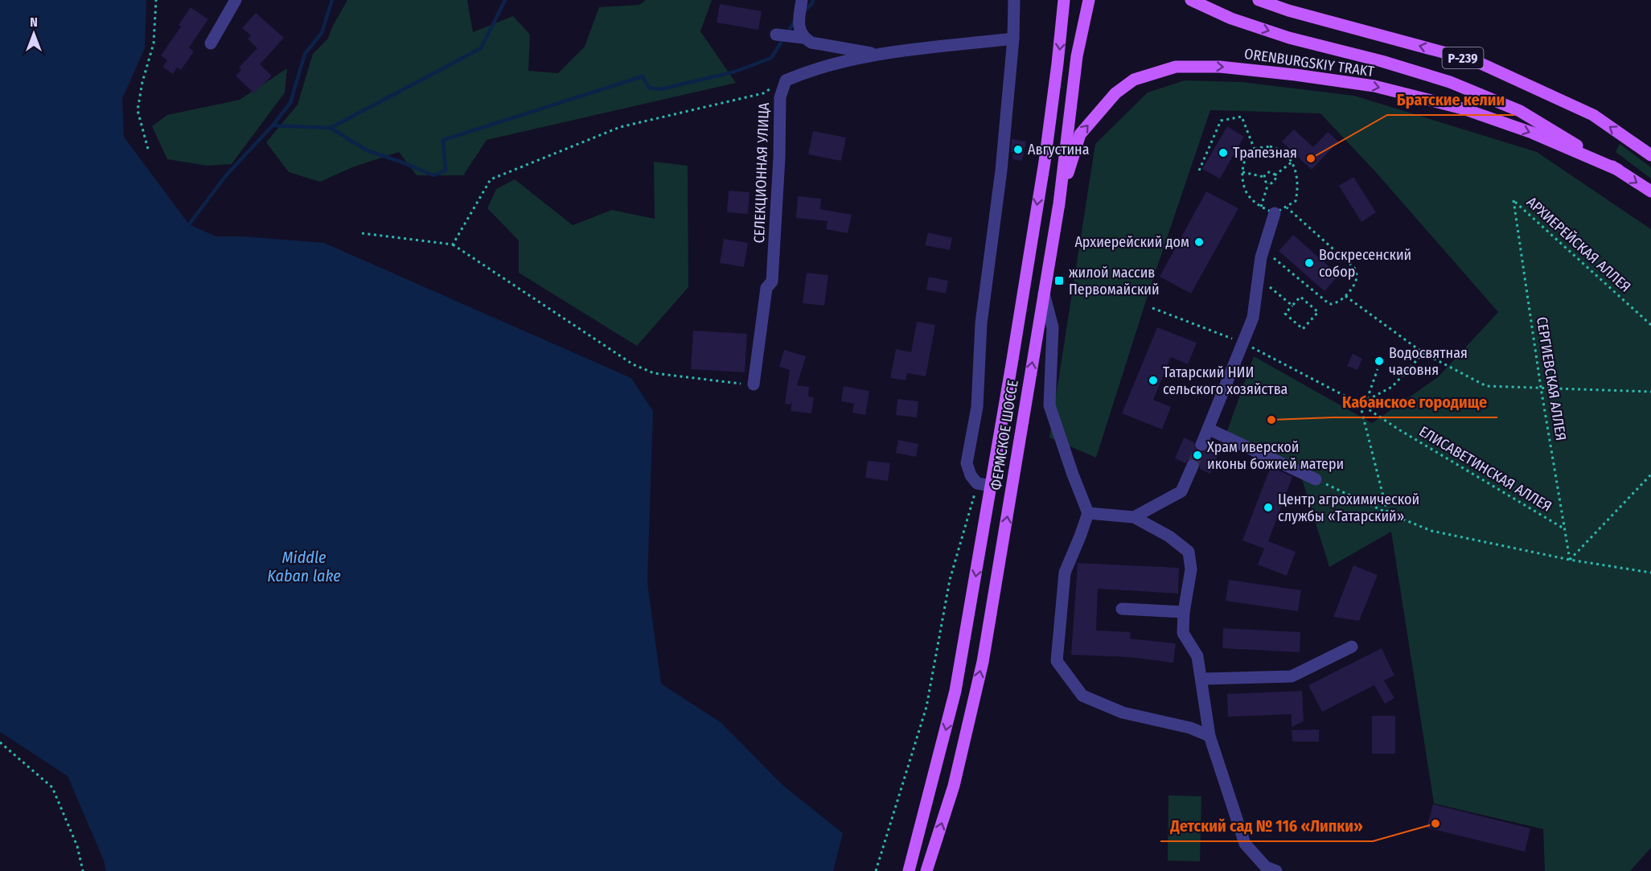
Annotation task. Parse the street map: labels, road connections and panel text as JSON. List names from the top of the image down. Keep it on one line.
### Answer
{"streets":{"main road":["Р-239","ORENBURGSKIY TRAKT","ФЕРМСКОЕ ШОССЕ"],"street":["СЕЛЕКЦИОННАЯ УЛИЦА"],"path":["АРХИЕРЕЙСКАЯ АЛЛЕЯ","СЕРГИЕВСКАЯ АЛЛЕЯ","ЕЛИСАВЕТИНСКАЯ АЛЛЕЯ"]},"crossings":[["ORENBURGSKIY TRAKT","ФЕРМСКОЕ ШОССЕ"],["АРХИЕРЕЙСКАЯ АЛЛЕЯ","СЕРГИЕВСКАЯ АЛЛЕЯ"],["СЕРГИЕВСКАЯ АЛЛЕЯ","ЕЛИСАВЕТИНСКАЯ АЛЛЕЯ"]],"water":["Middle Kaban lake"],"places":{"other":["Августина","Трапезная","Братские келии","Архиерейский дом","Воскресенский собор","Водосвятная часовня","Татарский НИИ сельского хозяйства","Кабанское городище","Храм иверской иконы божией матери","Центр агрохимической службы «Татарский»","Детский сад № 116 «Липки»"],"transit":["жилой массив Первомайский"]},"north":"top"}
